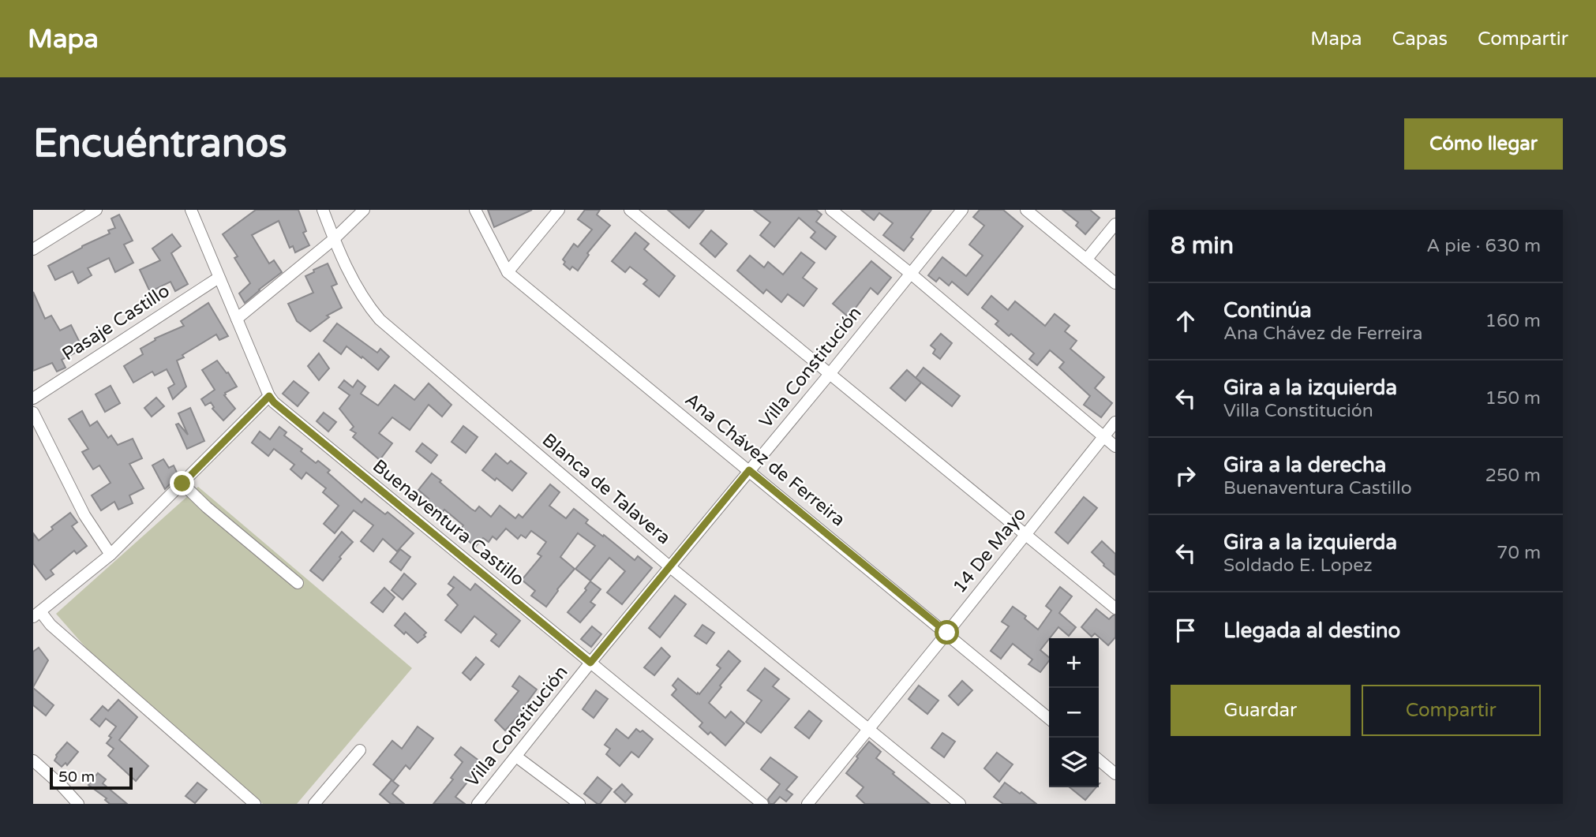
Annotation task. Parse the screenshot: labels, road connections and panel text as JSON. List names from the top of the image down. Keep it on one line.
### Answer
{"streets":{"street":["Pasaje Castillo","Villa Constitución","Ana Chávez de Ferreira","Blanca de Talavera","Buenaventura Castillo","14 De Mayo"]},"crossings":[["Pasaje Castillo","Buenaventura Castillo"],["Villa Constitución","Ana Chávez de Ferreira"],["Villa Constitución","Blanca de Talavera"],["Villa Constitución","Buenaventura Castillo"],["Ana Chávez de Ferreira","14 De Mayo"],["Blanca de Talavera","14 De Mayo"]],"scale_bar":"50 m","page":{"header":"Mapa","nav":["Mapa","Capas","Compartir"],"buttons":["Cómo llegar",["Guardar","Compartir"]],"title":"Encuéntranos","heading":["8 min","A pie · 630 m"],"list":[["Continúa","Ana Chávez de Ferreira","160 m"],["Gira a la izquierda","Villa Constitución","150 m"],["Gira a la derecha","Buenaventura Castillo","250 m"],["Gira a la izquierda","Soldado E. Lopez","70 m"],"Llegada al destino"],"map_buttons":["+","−"],"scale":"50 m"}}
